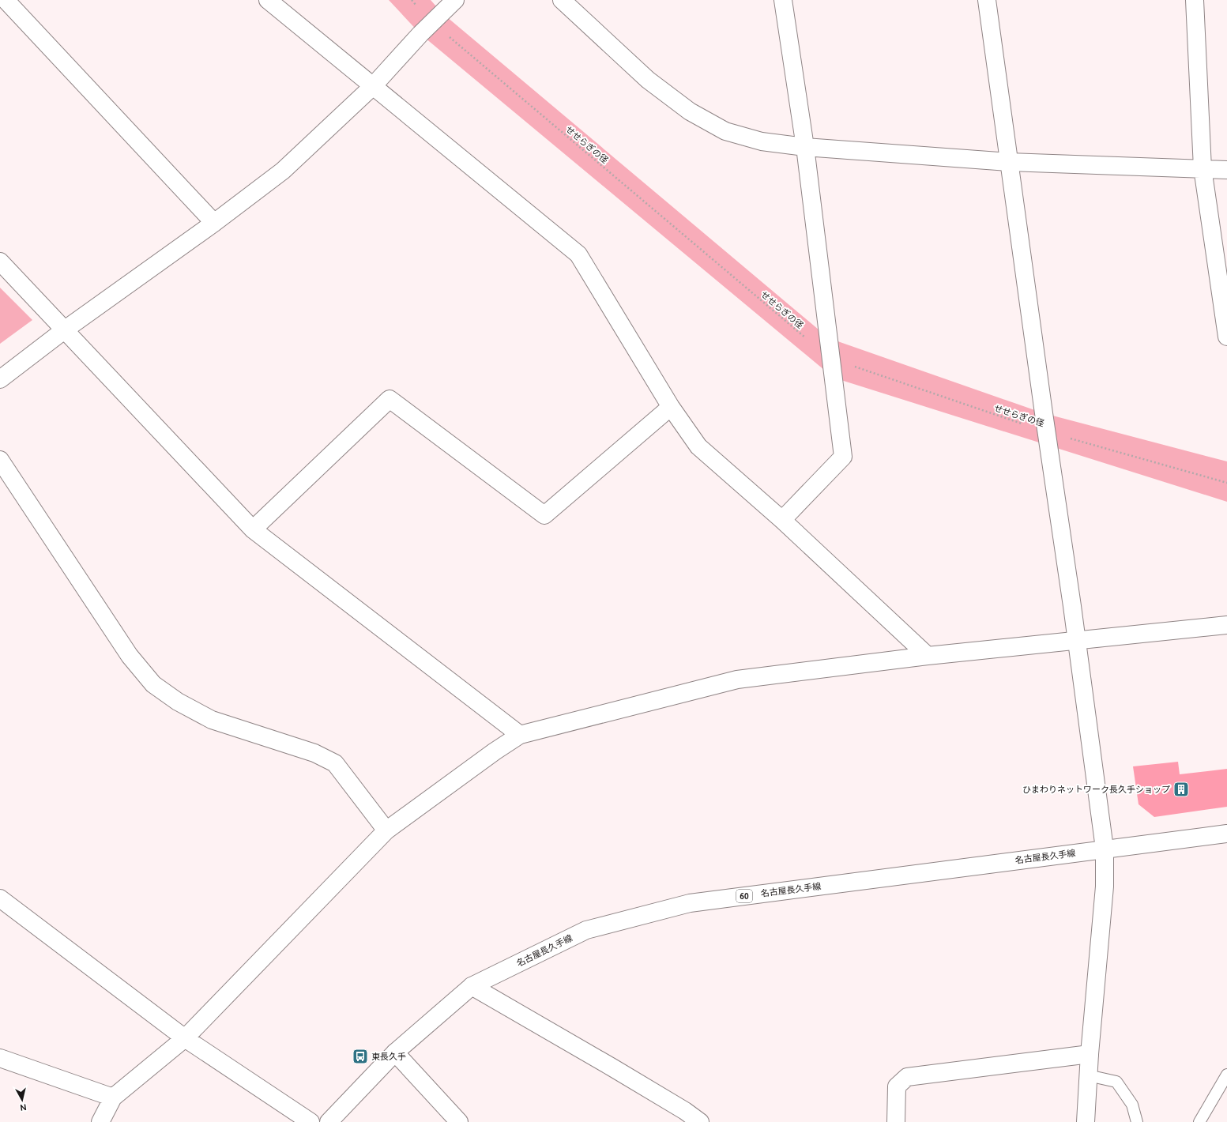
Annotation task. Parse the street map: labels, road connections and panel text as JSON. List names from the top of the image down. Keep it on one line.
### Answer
{"streets":{"street":["名古屋長久手線","60"],"path":["せせらぎの径"]},"places":{"building":["ひまわりネットワーク長久手ショップ"],"bus stop":["東長久手"]},"north":"bottom"}
